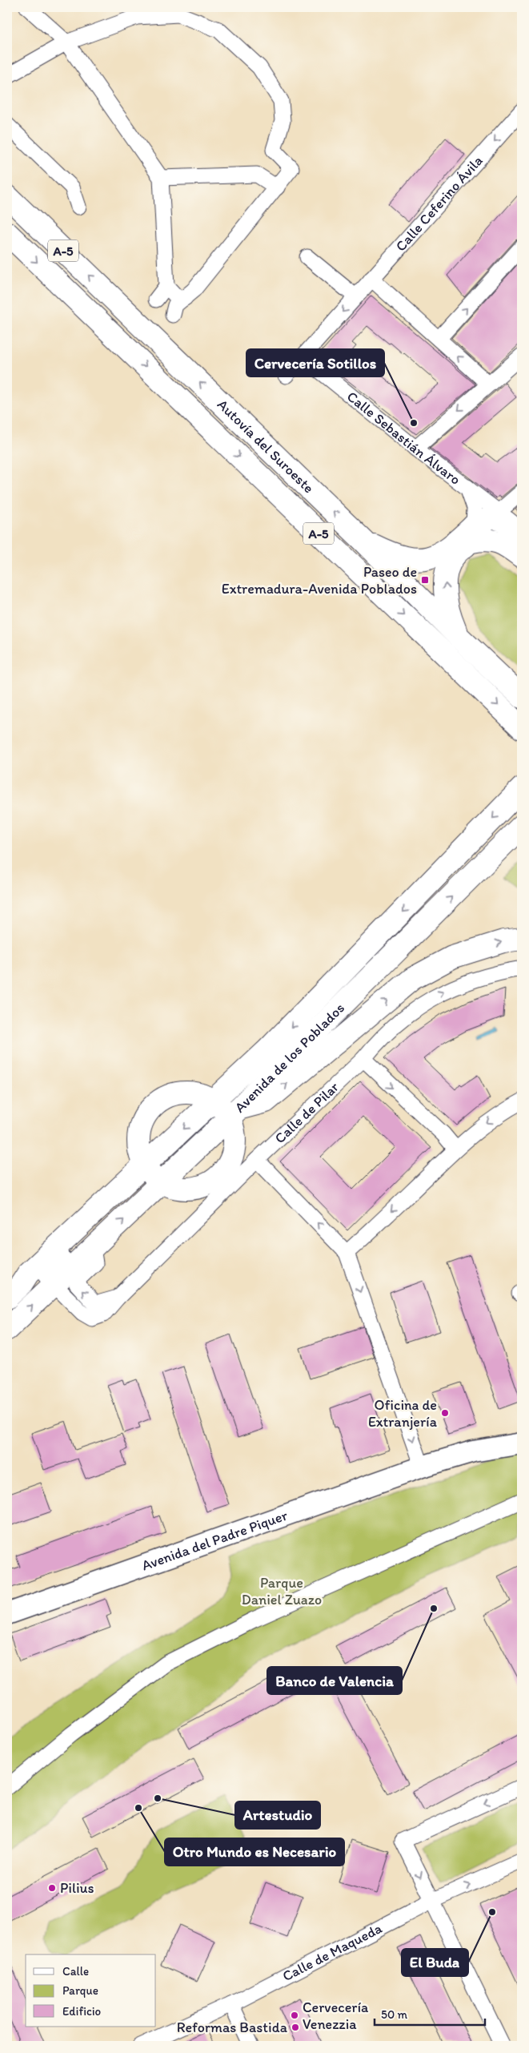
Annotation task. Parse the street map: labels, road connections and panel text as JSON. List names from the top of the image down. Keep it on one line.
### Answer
{"streets":{"main road":["A-5","Autovía del Suroeste","Avenida de los Poblados"],"street":["Calle Ceferino Ávila","Calle Sebastián Álvaro","Calle de Pilar","Avenida del Padre Piquer","Calle de Maqueda"]},"crossings":[["Calle Ceferino Ávila","Calle Sebastián Álvaro"],["Avenida de los Poblados","Calle de Pilar"]],"parks":["Parque Daniel Zuazo"],"places":{"other":["Cervecería Sotillos","Oficina de Extranjería","Banco de Valencia","Artestudio","Otro Mundo es Necesario","Pilius","El Buda","Cervecería Venezzia","Reformas Bastida"],"transit":["Paseo de Extremadura-Avenida Poblados"]},"legend":["Calle","Parque","Edificio"],"scale_bar":"50 m"}
